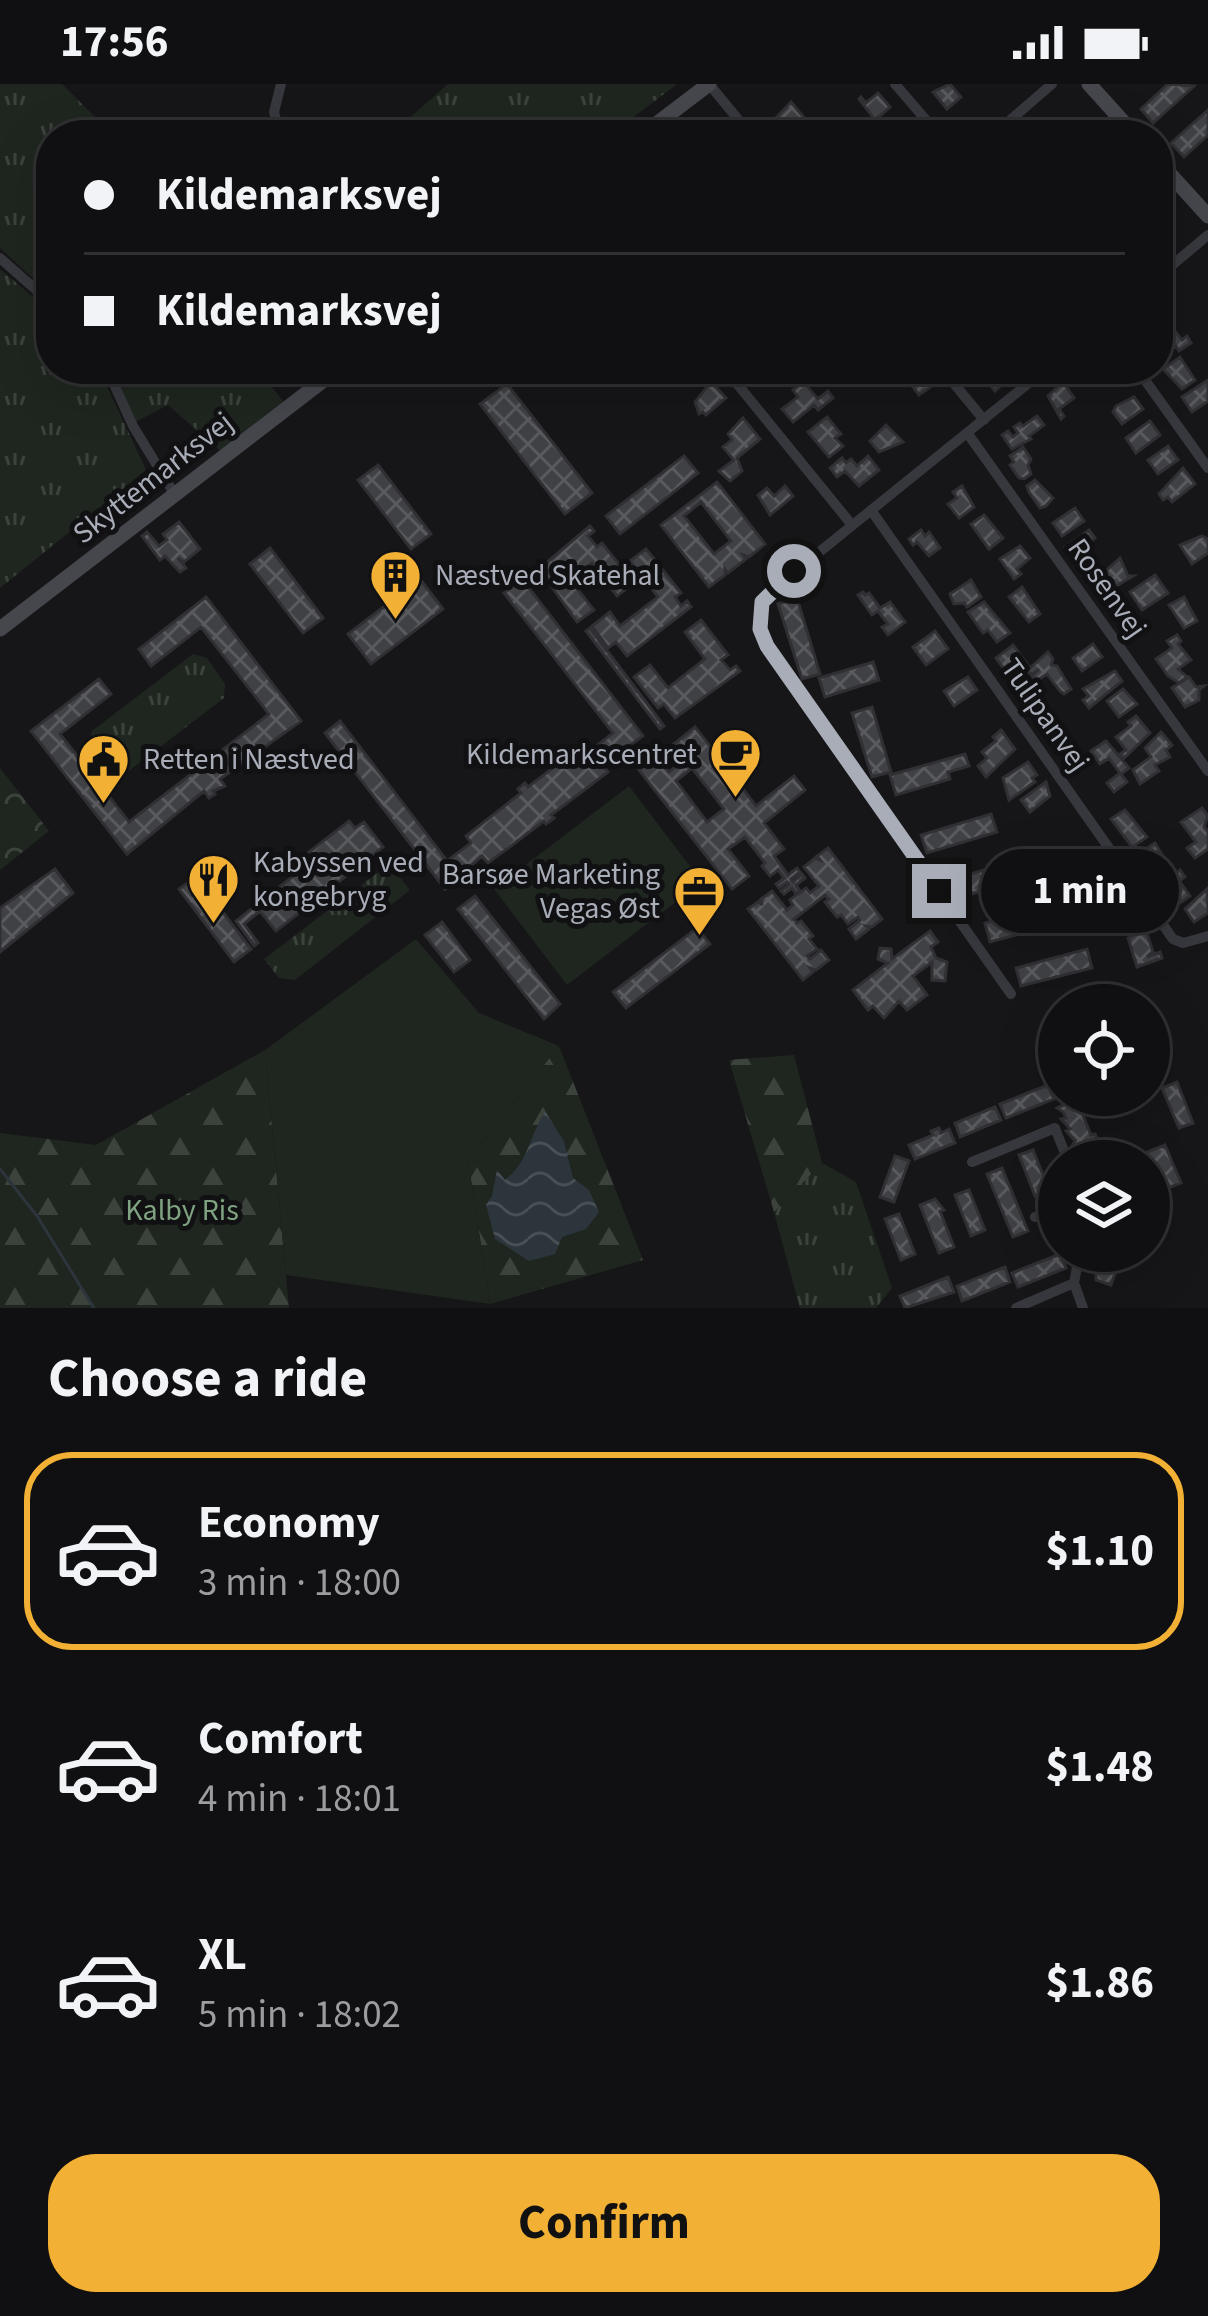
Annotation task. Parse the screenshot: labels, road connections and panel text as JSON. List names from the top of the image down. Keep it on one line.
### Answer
{"streets":{"street":["Skyttemarksvej","Rosenvej","Tulipanvej"]},"parks":["Kalby Ris"],"places":{"building":["Næstved Skatehal"],"cafe":["Kildemarkscentret"],"public building":["Retten i Næstved"],"restaurant":["Kabyssen ved kongebryg"],"office":["Barsøe Marketing Vegas Øst"]},"page":{"status":"17:56","banner":["Kildemarksvej","Kildemarksvej"],"bubble":"1 min","heading":"Choose a ride","list":[{"name":"Economy","note":"3 min · 18:00","value":"$1.10"},{"name":"Comfort","note":"4 min · 18:01","value":"$1.48"},{"name":"XL","note":"5 min · 18:02","value":"$1.86"}],"buttons":"Confirm"}}
